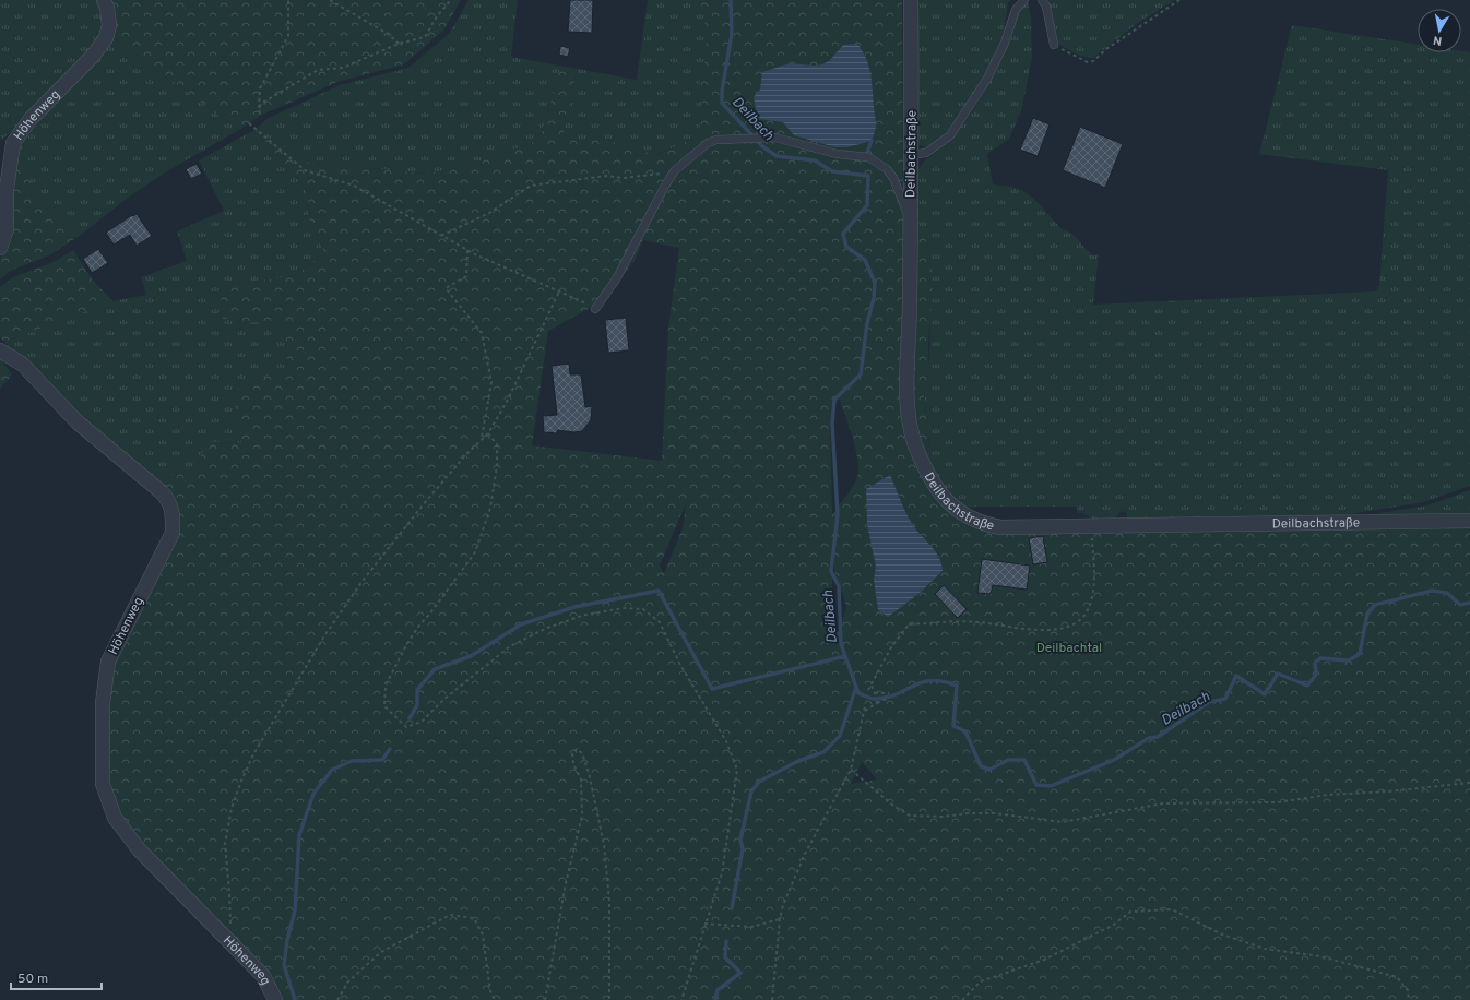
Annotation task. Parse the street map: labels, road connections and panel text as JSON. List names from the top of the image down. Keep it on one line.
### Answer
{"streets":{"street":["Höhenweg","Deilbachstraße"]},"water":["Deilbach"],"parks":["Deilbachtal"],"scale_bar":"50 m","north":"bottom"}
